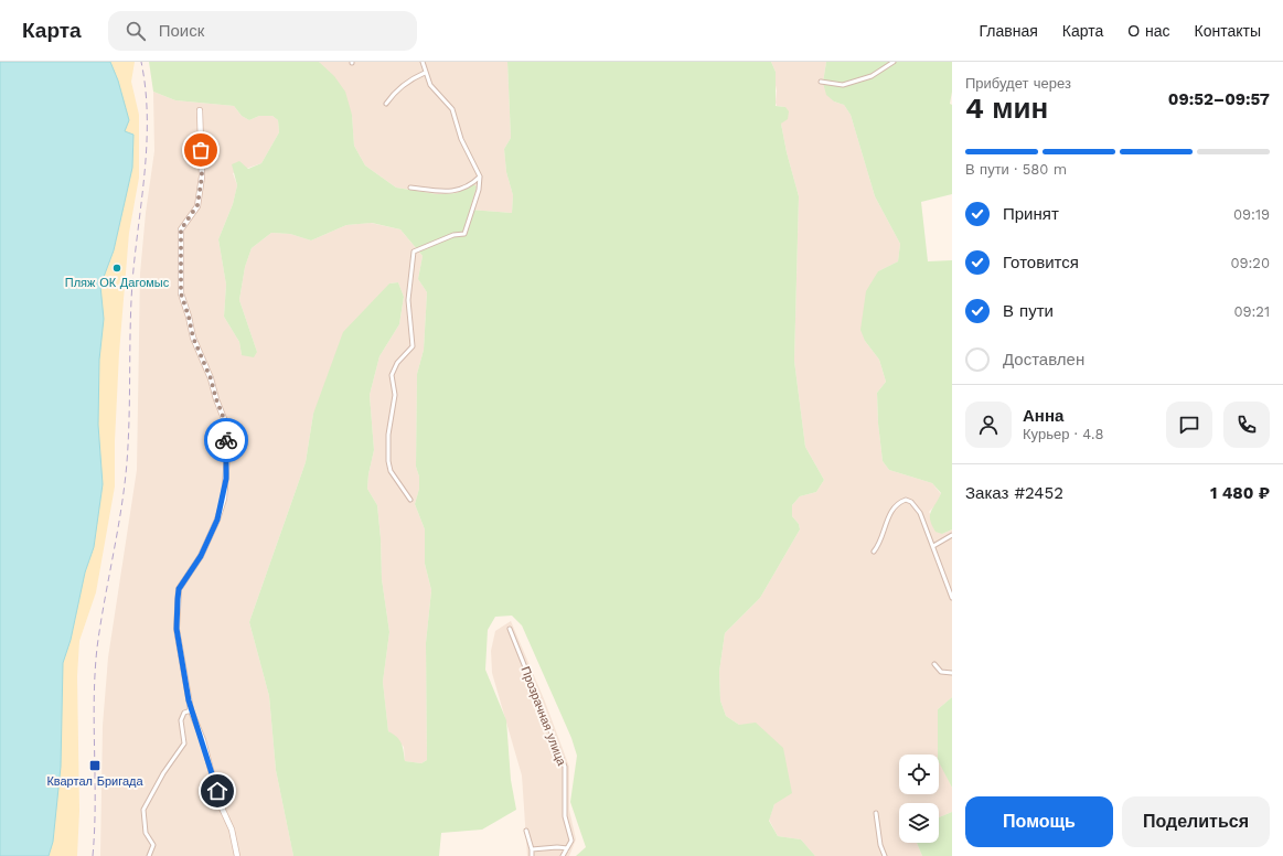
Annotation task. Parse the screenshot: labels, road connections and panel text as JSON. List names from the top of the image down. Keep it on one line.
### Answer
{"streets":{"street":["Прозрачная улица"]},"places":{"other":["Пляж ОК Дагомыс"],"transit":["Квартал Бригада"]},"page":{"header":"Карта","search":"Поиск","nav":["Главная","Карта","О нас","Контакты"],"heading":["4 мин","Прибудет через","09:52–09:57"],"panel":["Анна","Курьер · 4.8","Заказ #2452","1 480 ₽"],"bar":"В пути · 580 m","list":[["Принят","09:19"],["Готовится","09:20"],["В пути","09:21"],"Доставлен"],"buttons":["Помощь","Поделиться"]}}
